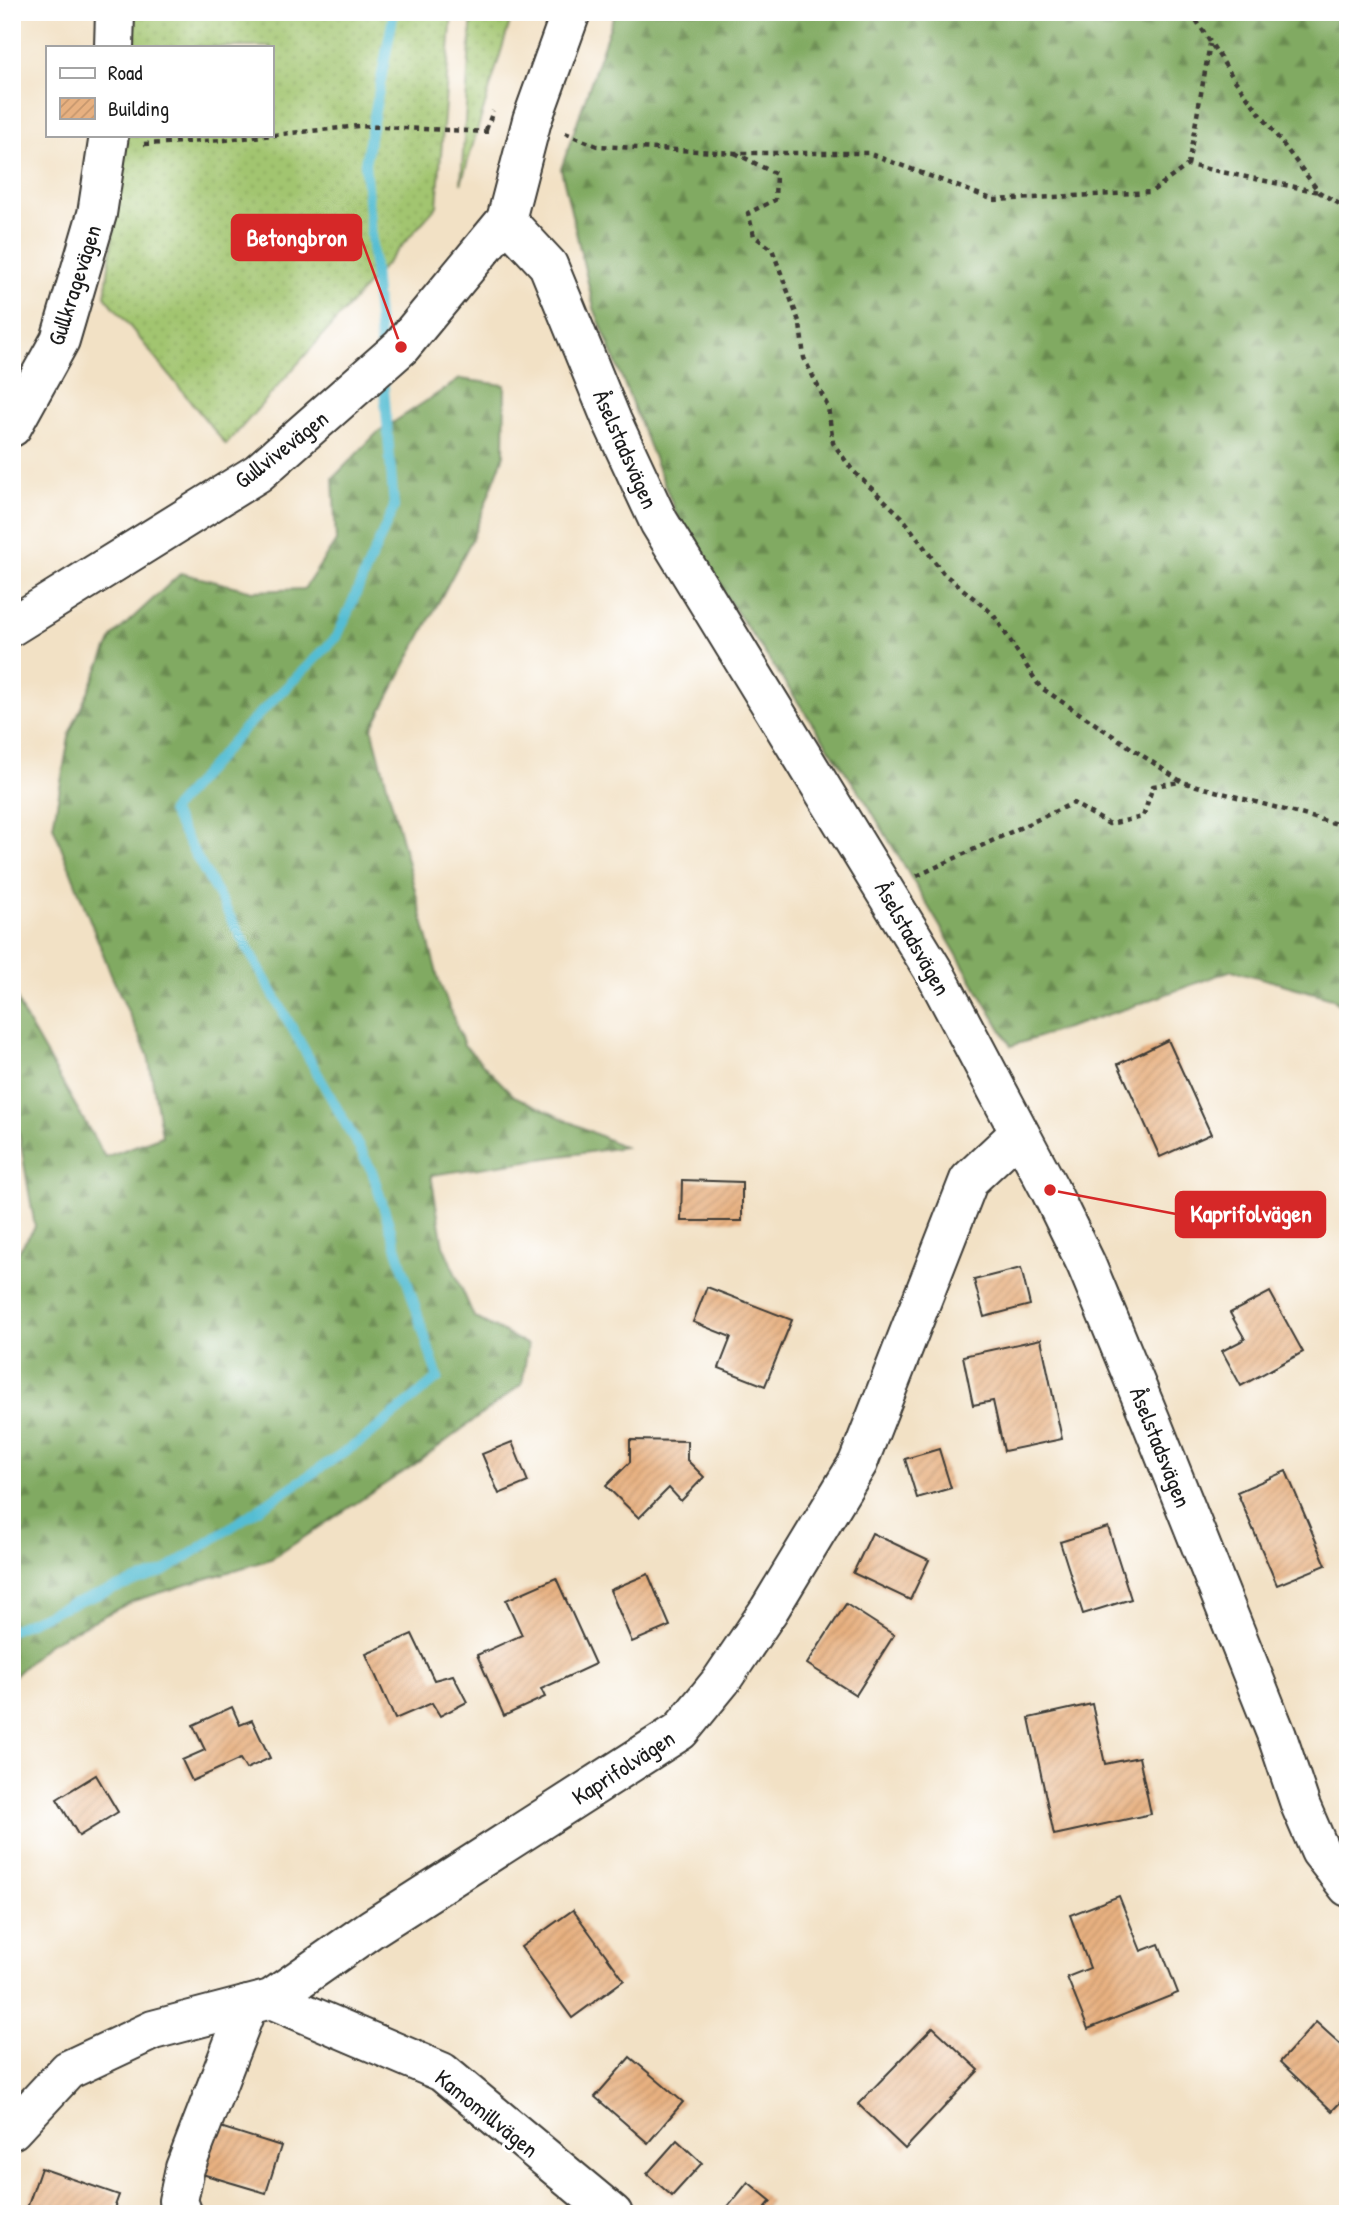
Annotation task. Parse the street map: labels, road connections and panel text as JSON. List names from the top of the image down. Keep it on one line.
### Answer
{"streets":{"street":["Gullkragevägen","Gullvivevägen","Åselstadsvägen","Kaprifolvägen","Kamomillvägen"]},"crossings":[["Gullvivevägen","Åselstadsvägen"],["Åselstadsvägen","Kaprifolvägen"],["Kaprifolvägen","Kamomillvägen"]],"places":["Betongbron","Kaprifolvägen"],"legend":["Road","Building"]}
